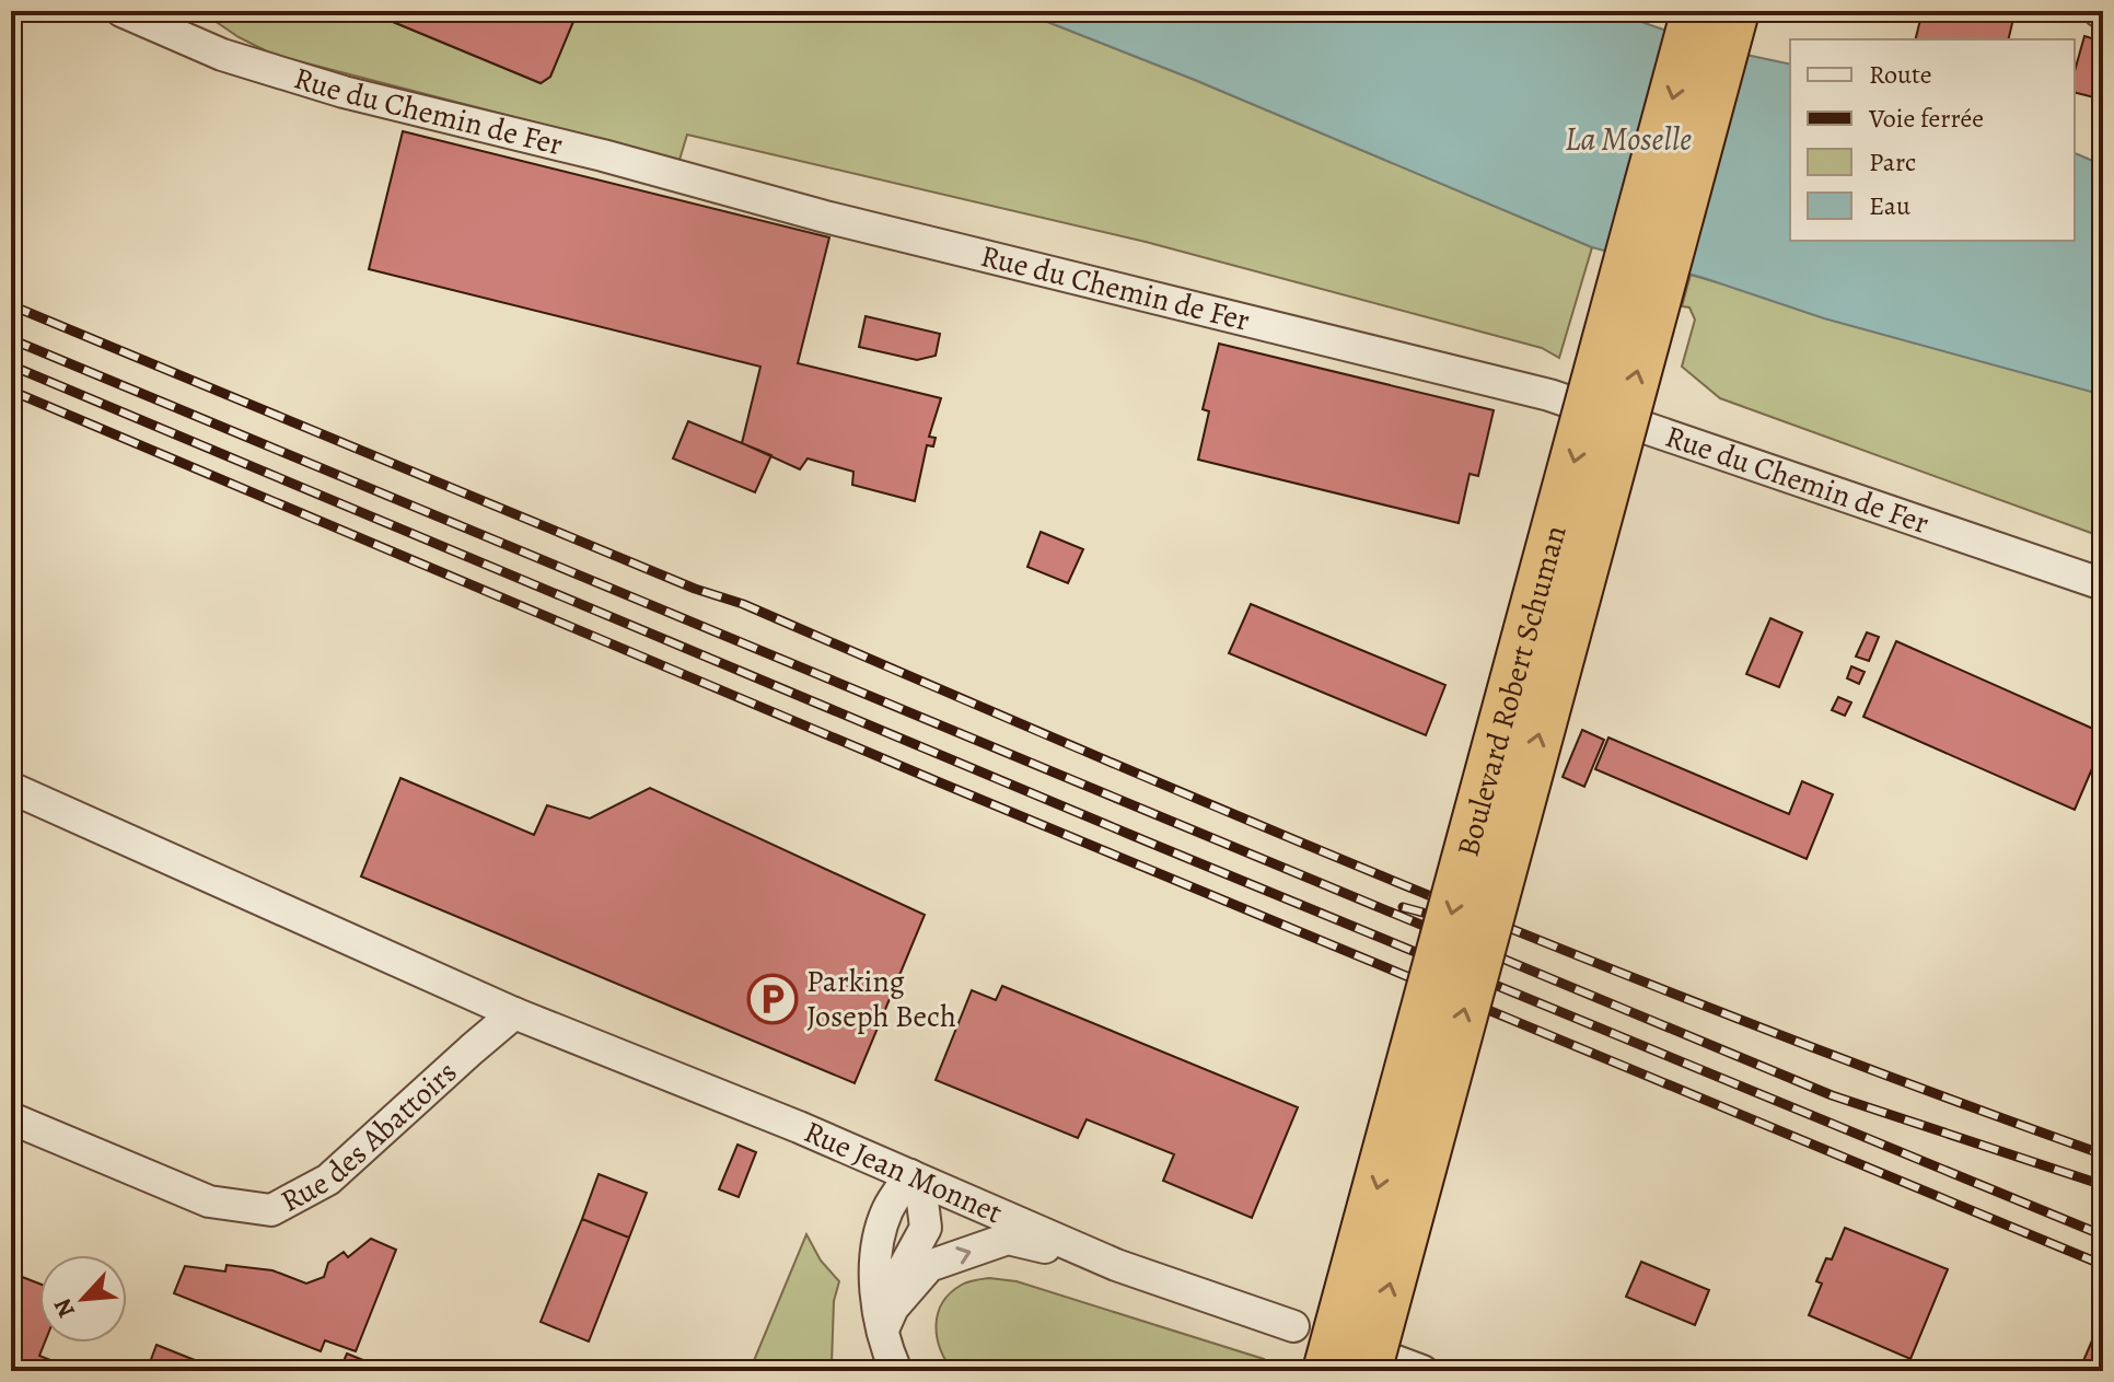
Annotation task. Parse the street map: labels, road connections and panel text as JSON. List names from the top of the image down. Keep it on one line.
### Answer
{"streets":{"main road":["Boulevard Robert Schuman"],"street":["Rue du Chemin de Fer","Rue des Abattoirs","Rue Jean Monnet"]},"crossings":[["Rue des Abattoirs","Rue Jean Monnet"]],"water":["La Moselle"],"places":{"parking":["Parking Joseph Bech"]},"legend":["Route","Voie ferrée","Parc","Eau"],"north":"bottom left"}
